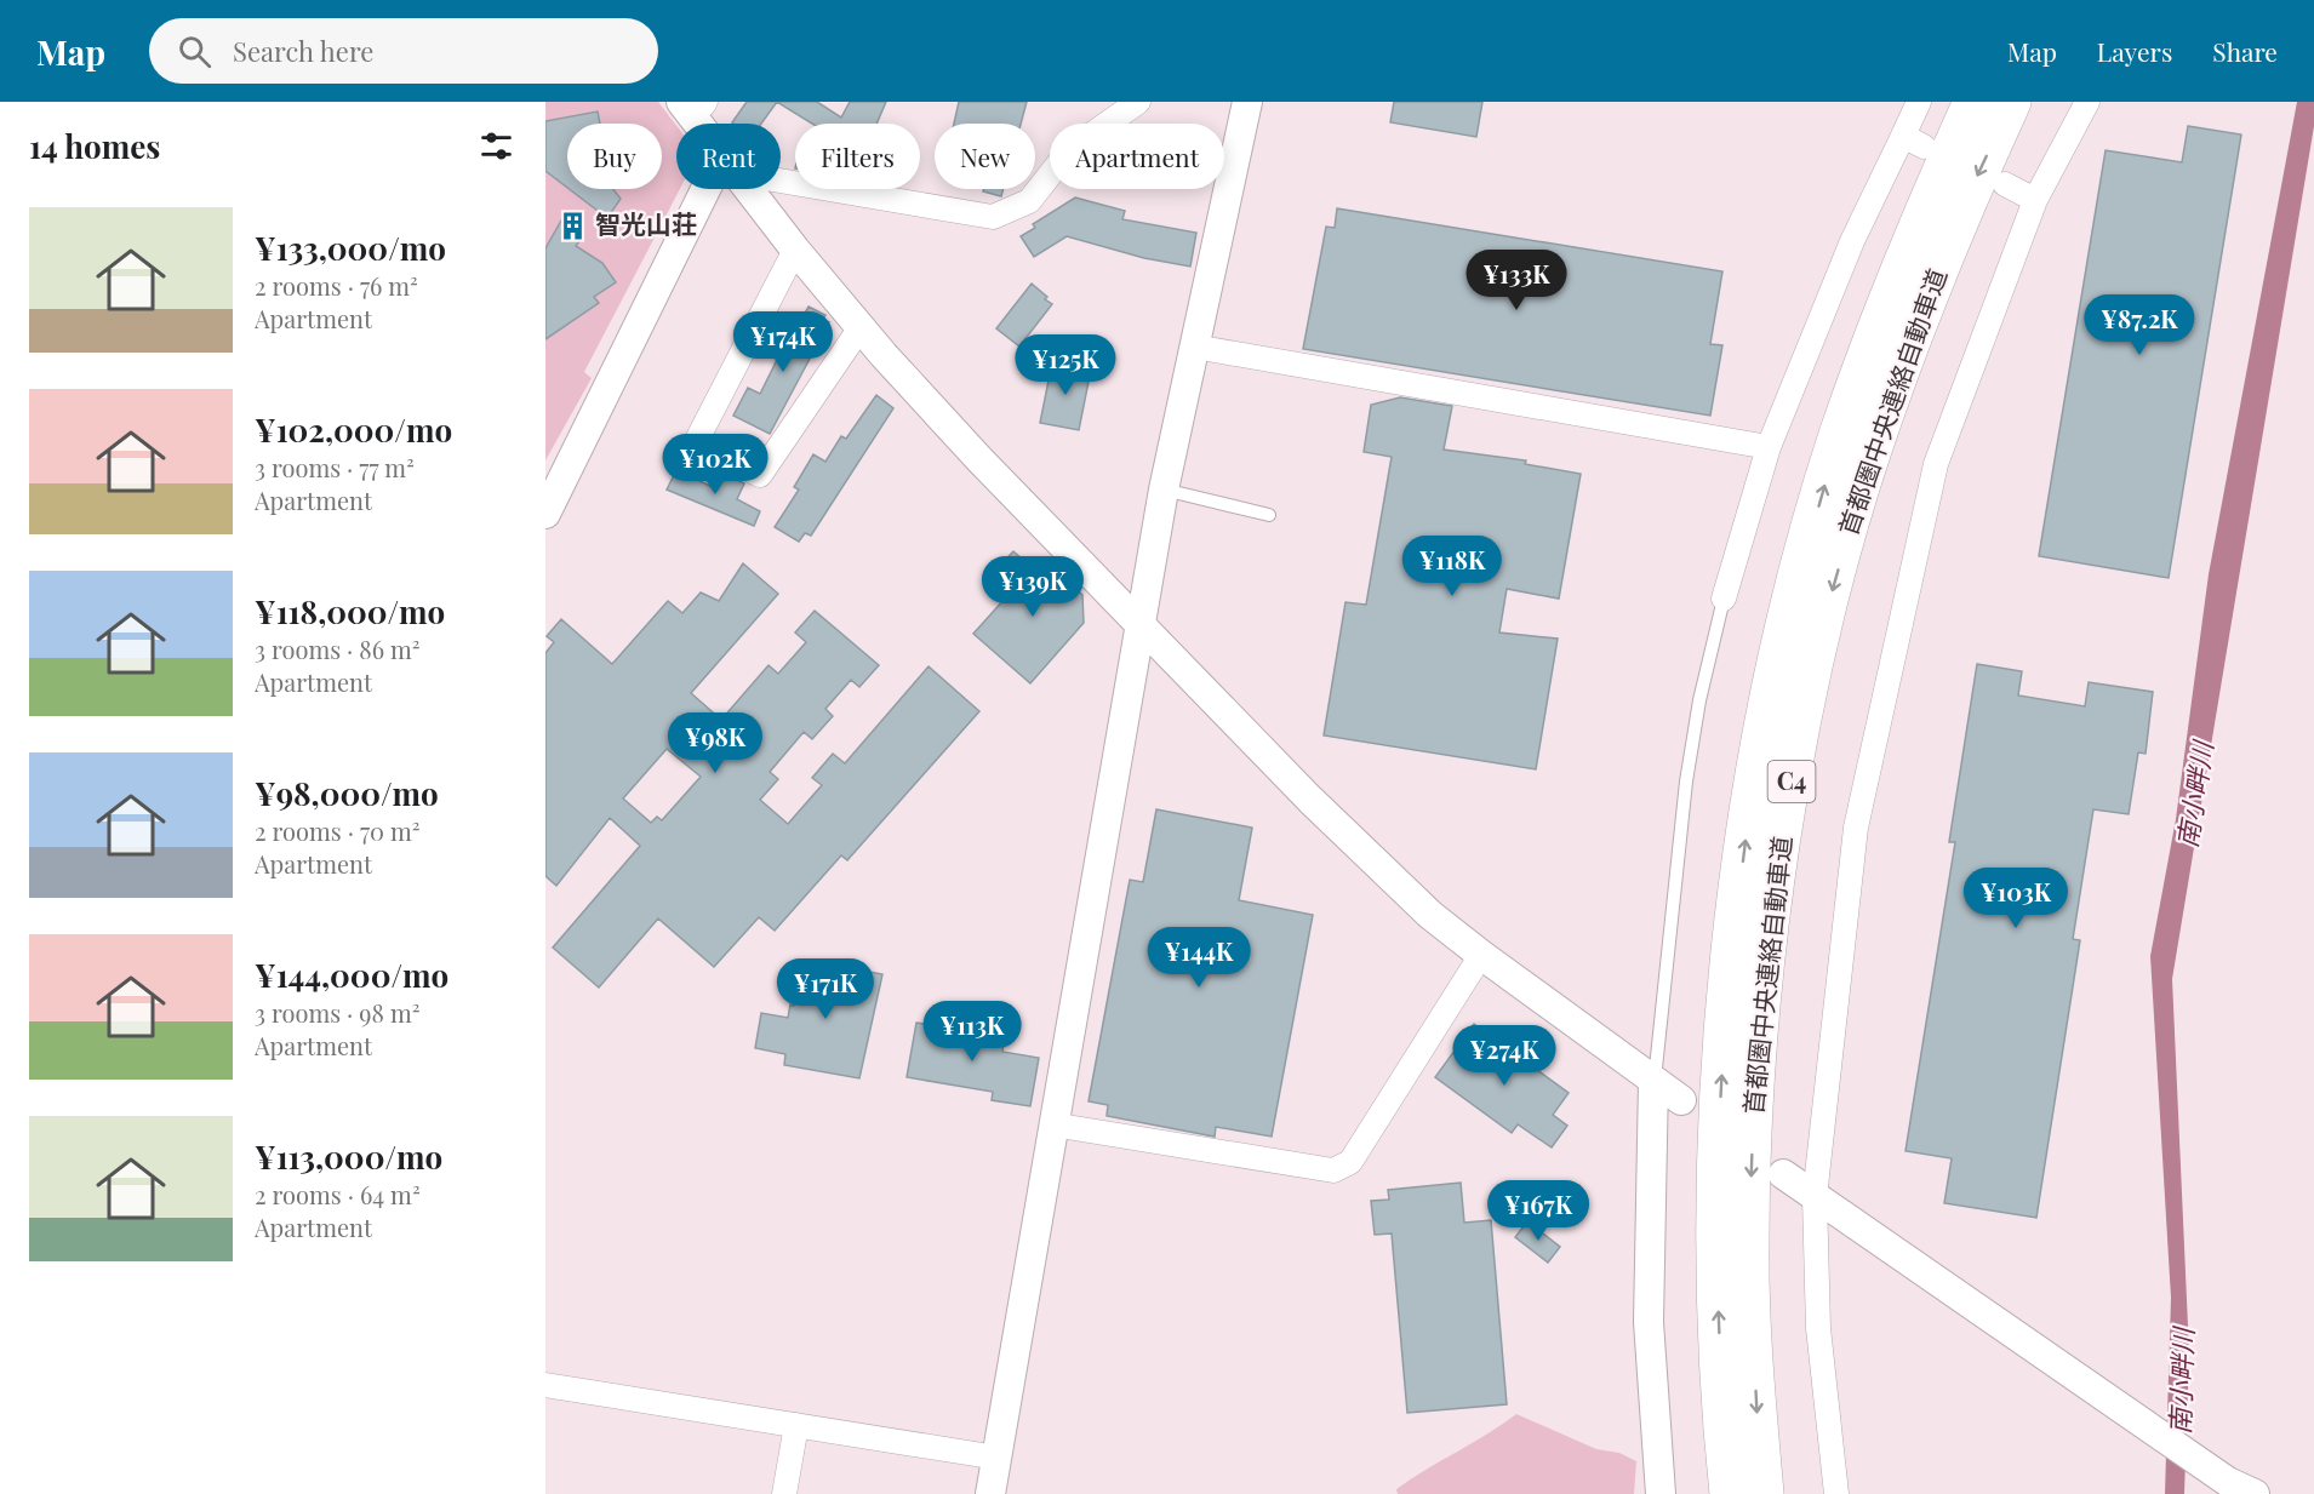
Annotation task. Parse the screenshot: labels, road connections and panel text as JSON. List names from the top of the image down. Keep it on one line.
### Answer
{"streets":{"highway":["首都圏中央連絡自動車道","C4"]},"water":["南小畔川"],"places":{"building":["智光山荘"]},"page":{"header":"Map","search":"Search here","nav":["Map","Layers","Share"],"heading":"14 homes","chip":["Buy","Rent","Filters","New","Apartment"],"list":[{"name":"¥133,000/mo","note":"2 rooms · 76 m² · Apartment"},{"name":"¥102,000/mo","note":"3 rooms · 77 m² · Apartment"},{"name":"¥118,000/mo","note":"3 rooms · 86 m² · Apartment"},{"name":"¥98,000/mo","note":"2 rooms · 70 m² · Apartment"},{"name":"¥144,000/mo","note":"3 rooms · 98 m² · Apartment"},{"name":"¥113,000/mo","note":"2 rooms · 64 m² · Apartment"}],"price":["¥133K","¥87.2K","¥174K","¥125K","¥102K","¥118K","¥139K","¥98K","¥103K","¥144K","¥171K","¥113K","¥274K","¥167K"]}}
